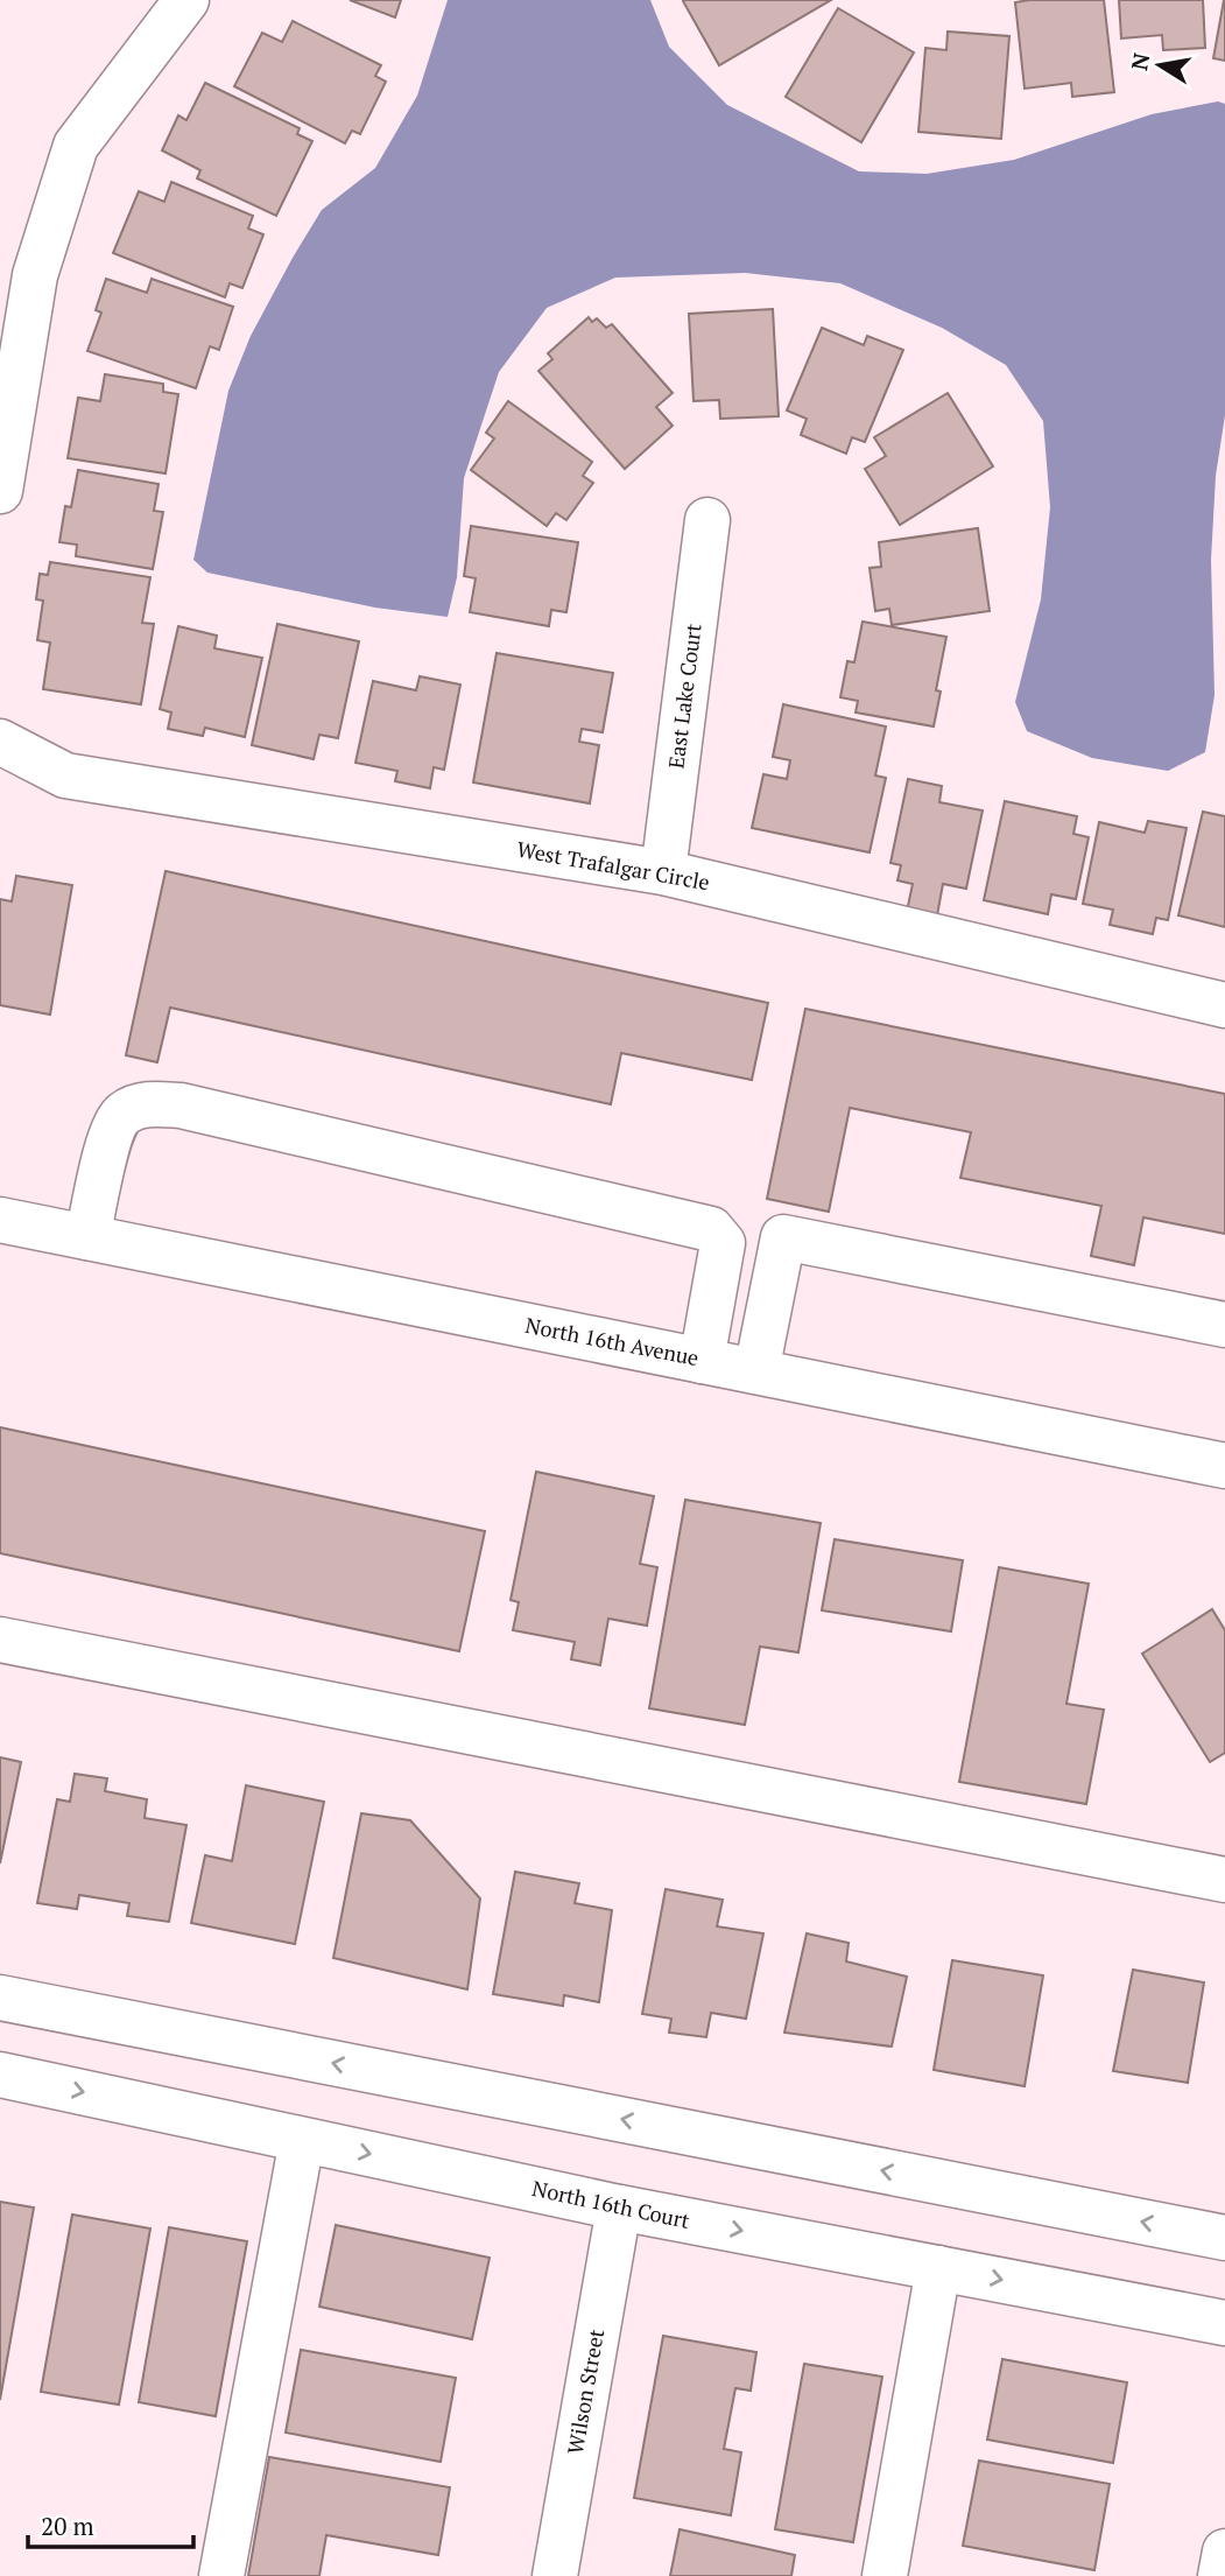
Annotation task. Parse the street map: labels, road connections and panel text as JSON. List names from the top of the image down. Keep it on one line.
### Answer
{"streets":{"street":["East Lake Court","West Trafalgar Circle","North 16th Avenue","North 16th Court","Wilson Street"]},"crossings":[["East Lake Court","West Trafalgar Circle"],["North 16th Court","Wilson Street"]],"scale_bar":"20 m","north":"left"}
